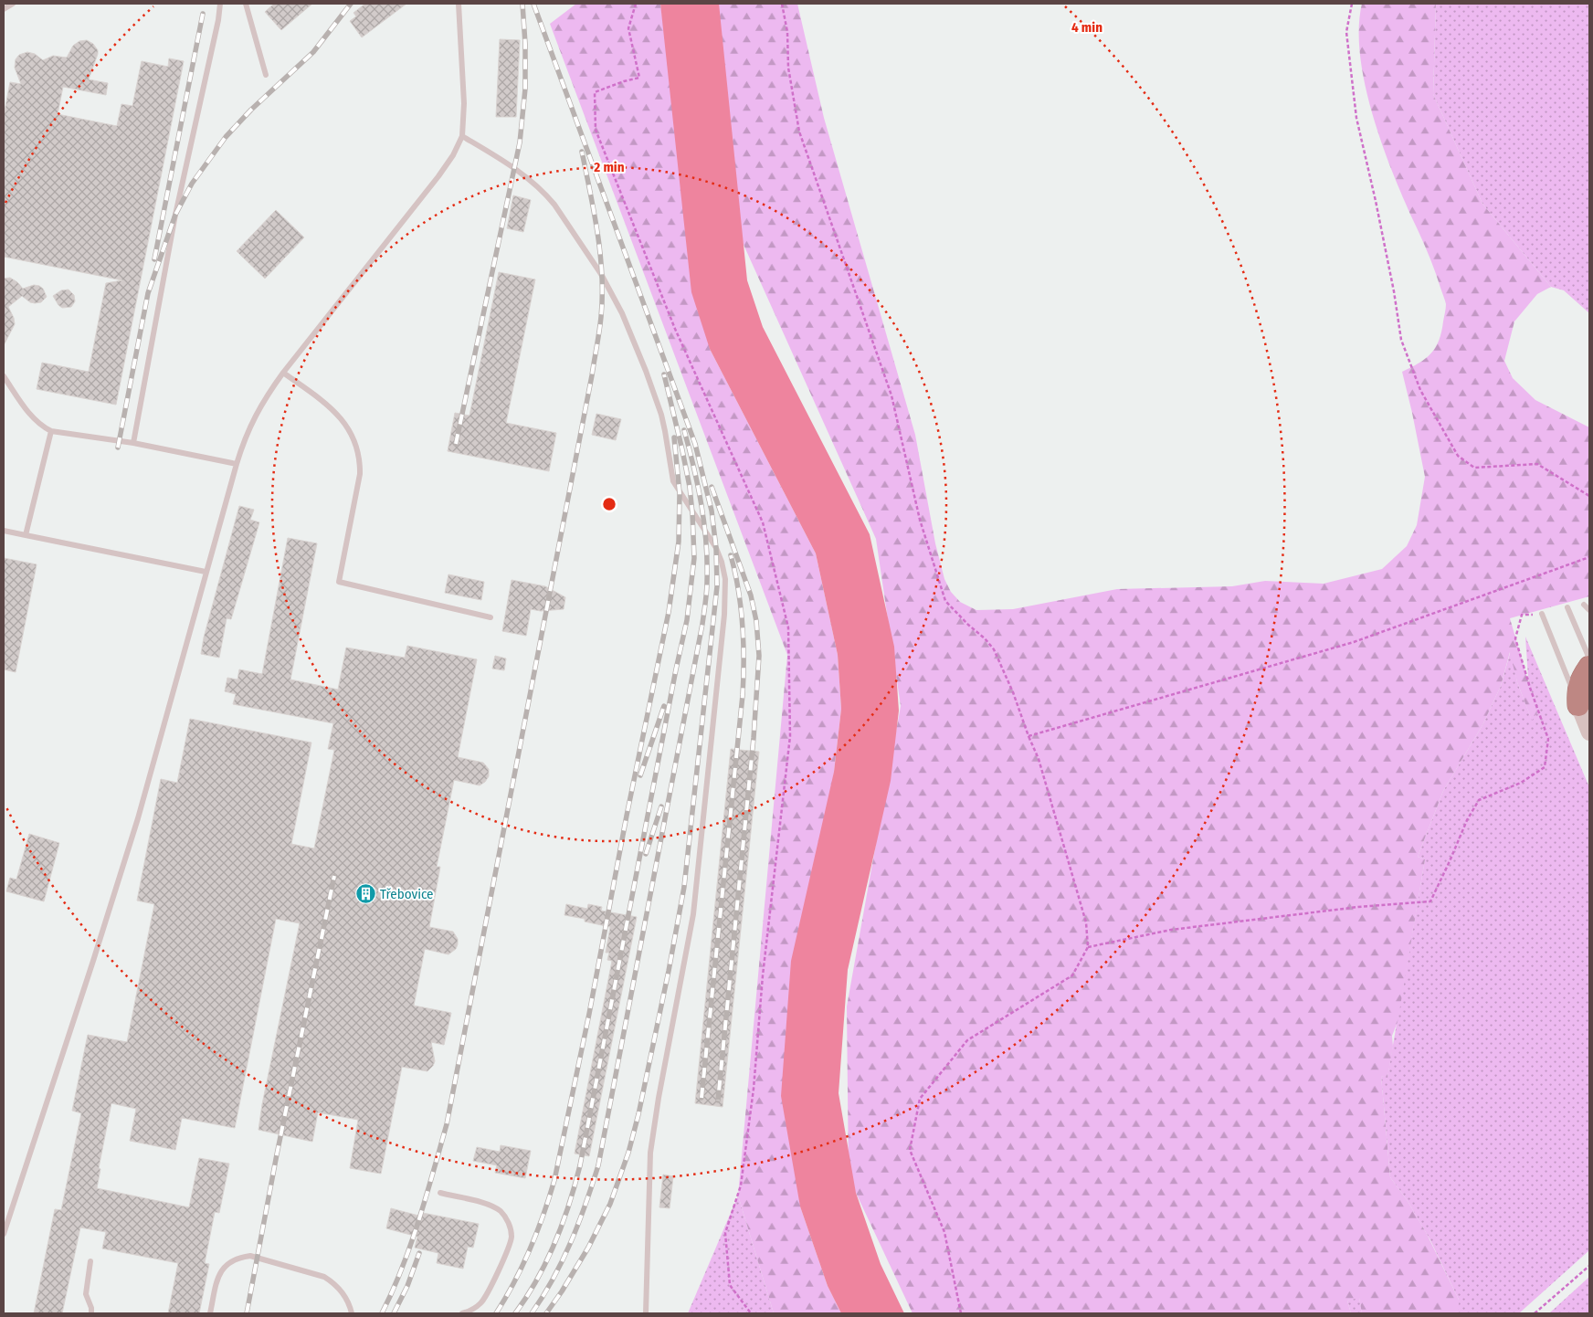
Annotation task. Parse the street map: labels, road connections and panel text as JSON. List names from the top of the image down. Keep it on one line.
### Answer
{"places":{"building":["Třebovice"]},"rings":["4 min","2 min"]}
